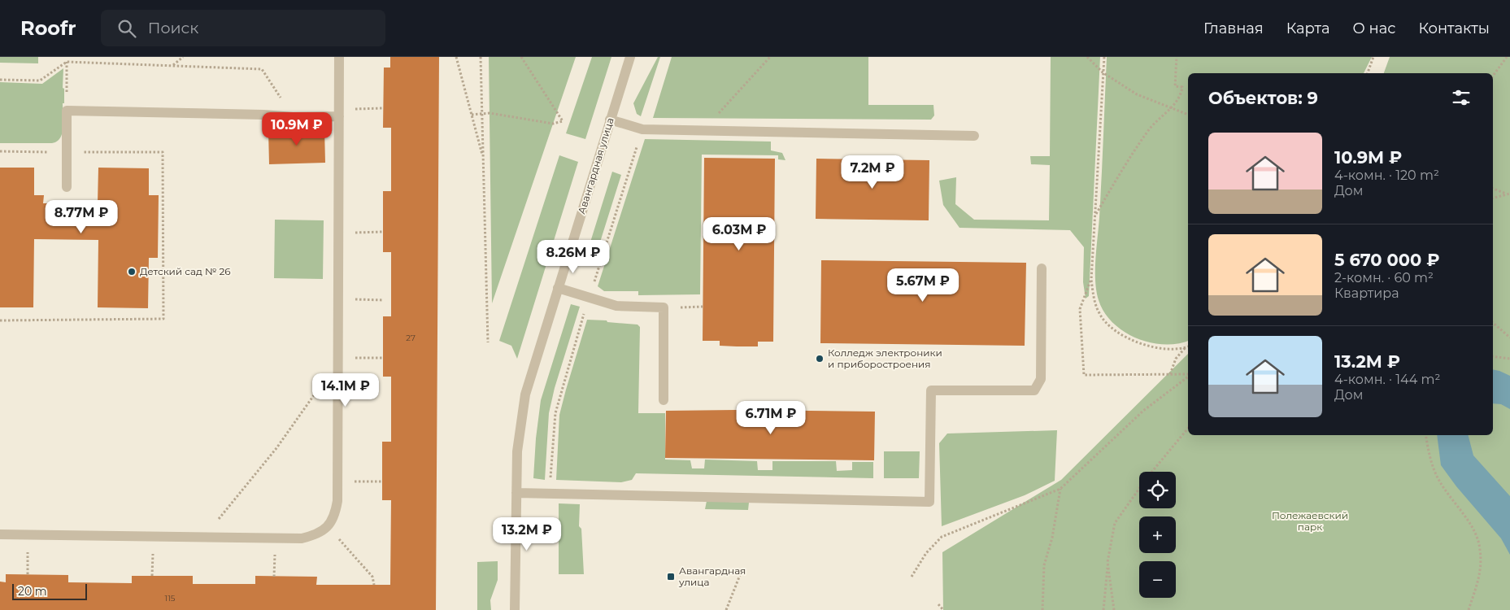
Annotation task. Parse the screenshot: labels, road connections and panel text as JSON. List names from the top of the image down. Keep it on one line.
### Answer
{"streets":{"street":["Авангардная улица"]},"parks":["Полежаевский парк"],"places":{"other":["Детский сад № 26","Колледж электроники и приборостроения"],"transit":["Авангардная улица"]},"house_numbers":["27","115"],"scale_bar":"20 m","page":{"header":"Roofr","search":"Поиск","nav":["Главная","Карта","О нас","Контакты"],"heading":"Объектов: 9","price":["10.9M ₽","7.2M ₽","8.77M ₽","6.03M ₽","8.26M ₽","5.67M ₽","14.1M ₽","6.71M ₽","13.2M ₽"],"list":[{"name":"10.9M ₽","note":"4-комн. · 120 m² · Дом"},{"name":"5 670 000 ₽","note":"2-комн. · 60 m² · Квартира"},{"name":"13.2M ₽","note":"4-комн. · 144 m² · Дом"}],"map_buttons":["+","−"],"scale":"20 m"}}
